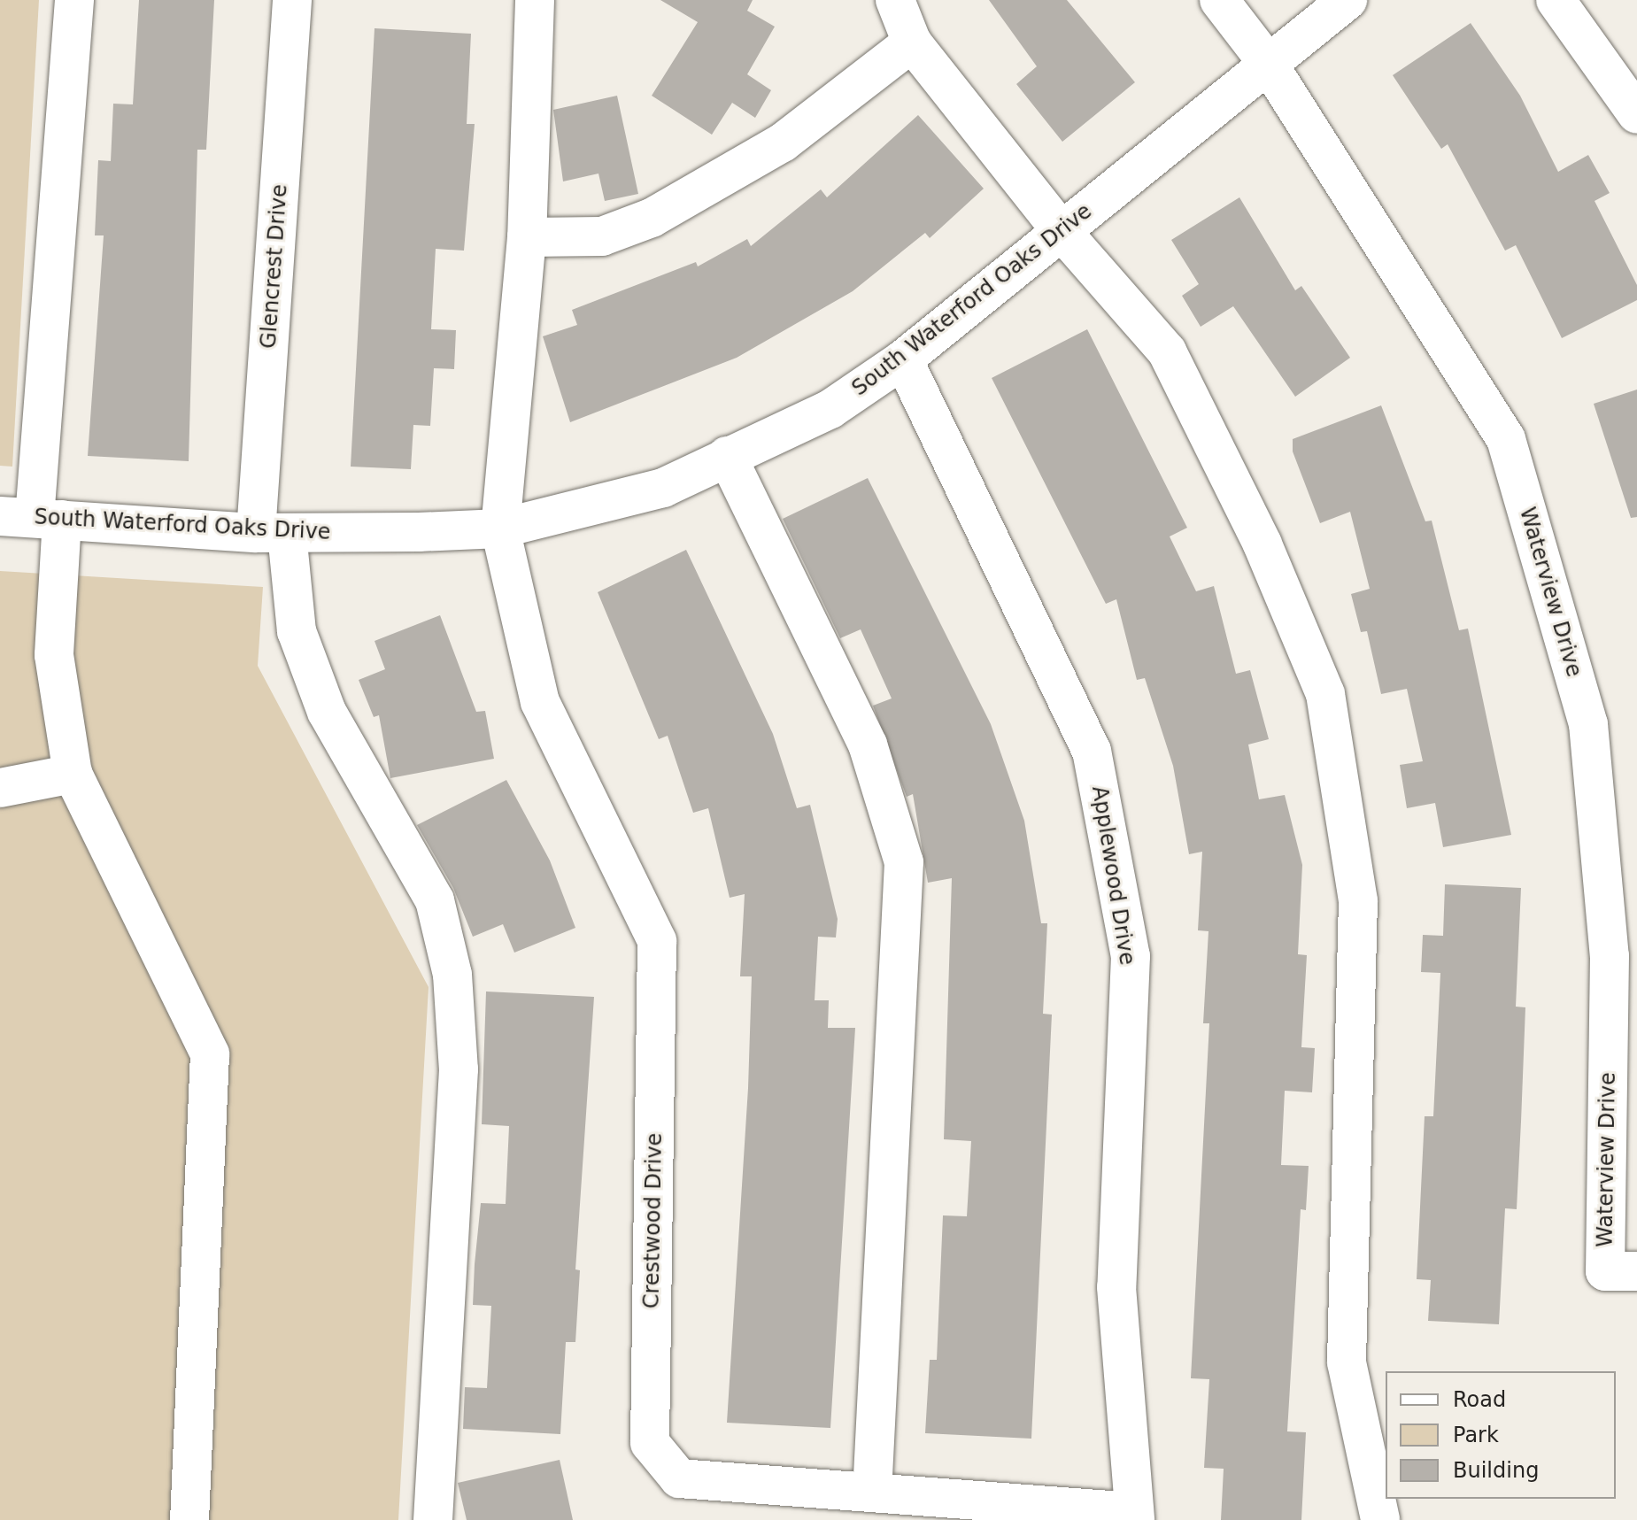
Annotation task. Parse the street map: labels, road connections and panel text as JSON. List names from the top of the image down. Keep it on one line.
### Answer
{"streets":{"street":["Glencrest Drive","South Waterford Oaks Drive","Waterview Drive","Applewood Drive","Crestwood Drive"]},"crossings":[["Glencrest Drive","South Waterford Oaks Drive"],["South Waterford Oaks Drive","Waterview Drive"],["South Waterford Oaks Drive","Applewood Drive"],["South Waterford Oaks Drive","Crestwood Drive"],["Applewood Drive","Crestwood Drive"]],"legend":["Road","Park","Building"]}
